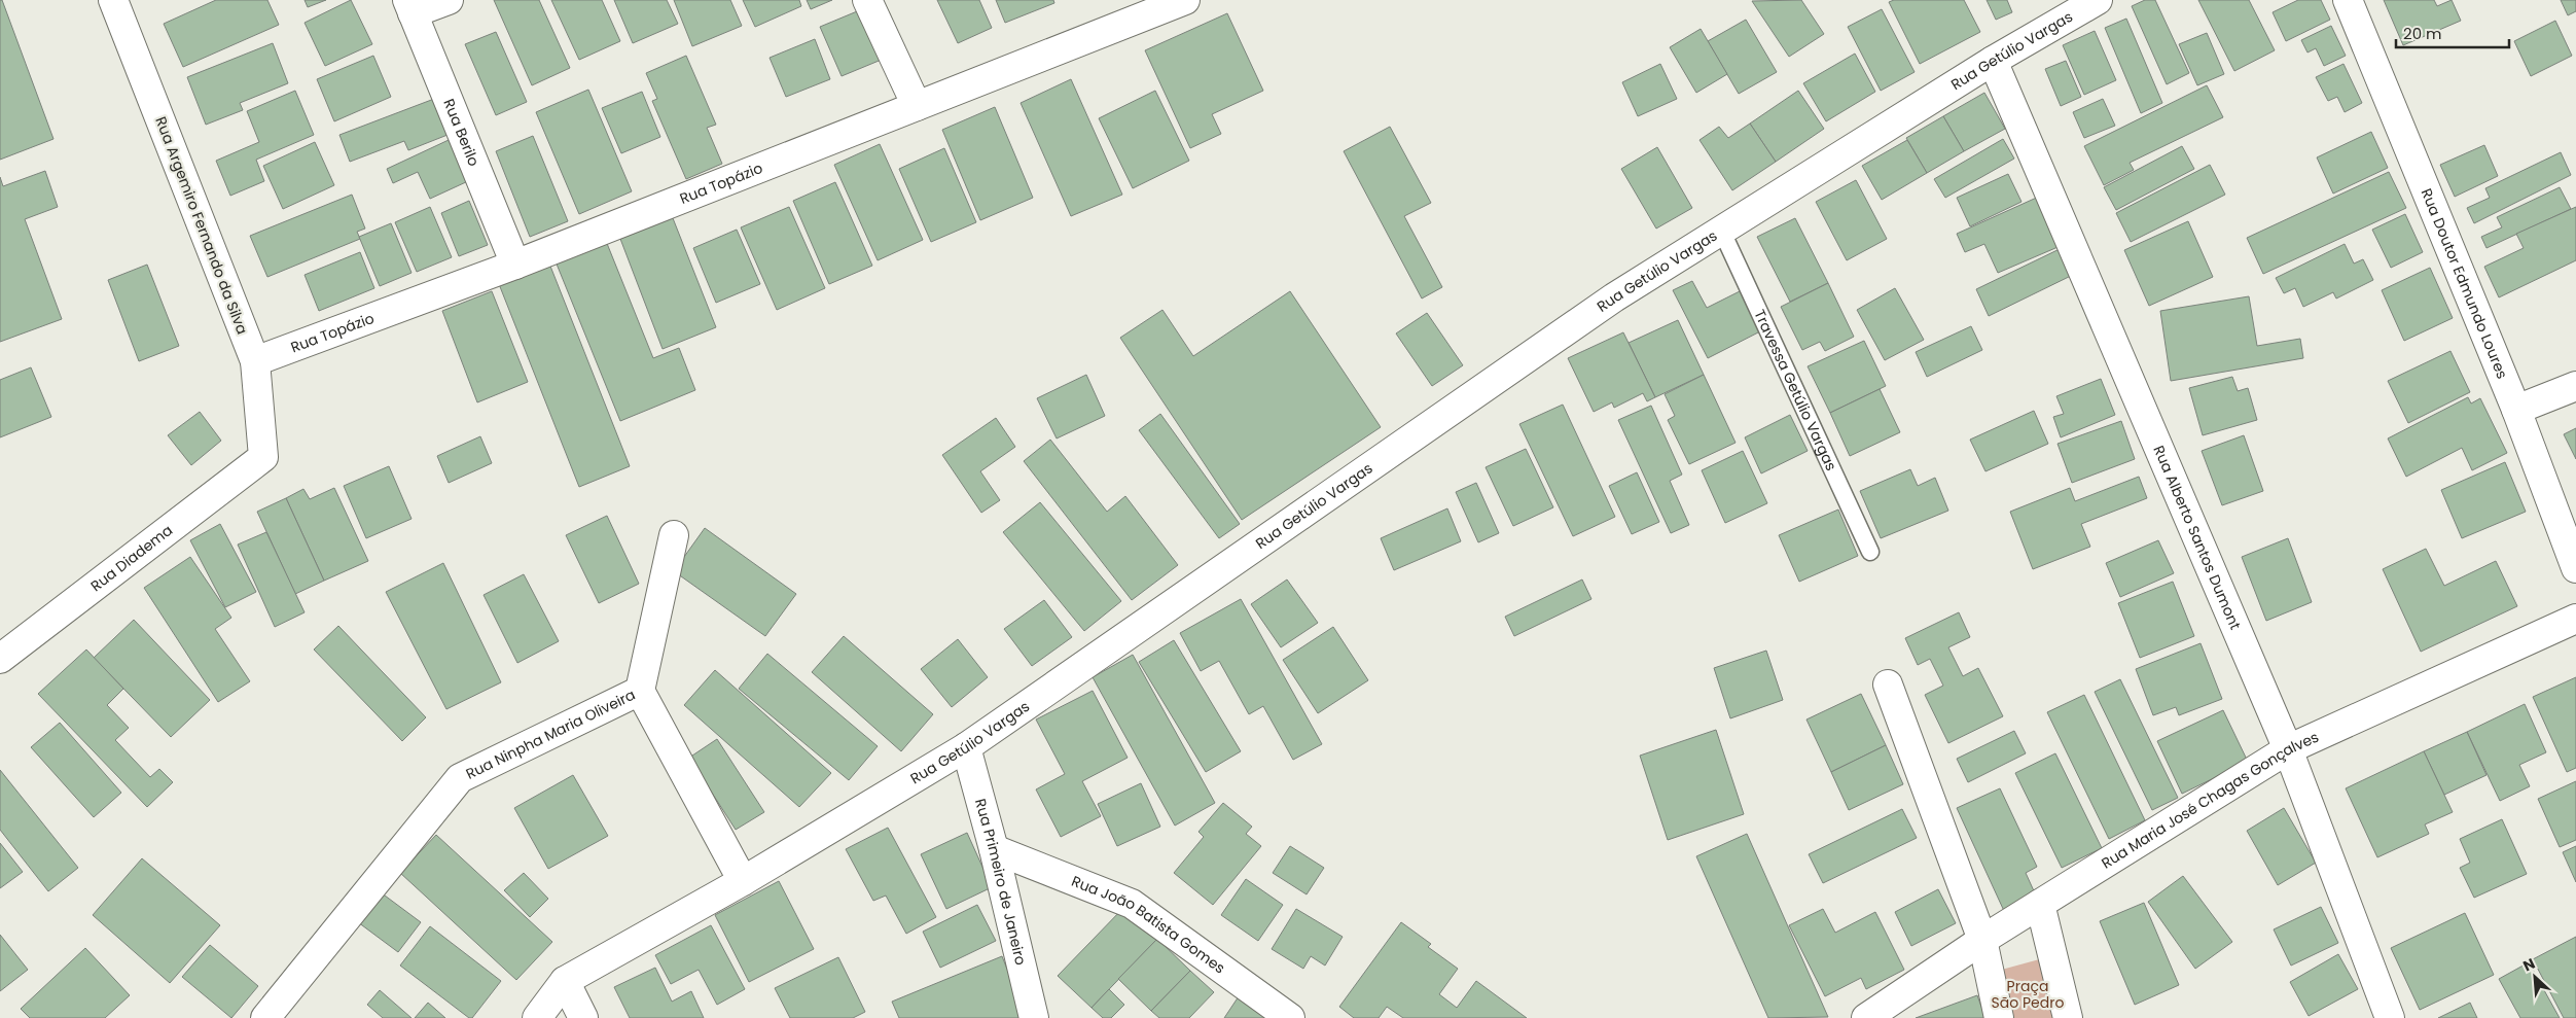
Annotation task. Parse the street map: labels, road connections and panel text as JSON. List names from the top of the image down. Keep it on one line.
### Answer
{"streets":{"street":["Rua Getúlio Vargas","Rua Berilo","Rua Topázio","Rua Argemiro Fernando da Silva","Rua Doutor Edmundo Loures","Rua Alberto Santos Dumont","Rua Diadema","Rua Ninpha Maria Oliveira","Rua Maria José Chagas Gonçalves","Rua Primeiro de Janeiro","Rua João Batista Gomes"],"lane":["Travessa Getúlio Vargas"]},"crossings":[["Rua Getúlio Vargas","Travessa Getúlio Vargas"],["Rua Getúlio Vargas","Rua Alberto Santos Dumont"],["Rua Getúlio Vargas","Rua Ninpha Maria Oliveira"],["Rua Getúlio Vargas","Rua Primeiro de Janeiro"],["Rua Berilo","Rua Topázio"],["Rua Topázio","Rua Argemiro Fernando da Silva"],["Rua Argemiro Fernando da Silva","Rua Diadema"],["Rua Alberto Santos Dumont","Rua Maria José Chagas Gonçalves"],["Rua Primeiro de Janeiro","Rua João Batista Gomes"]],"parks":["Praça São Pedro"],"scale_bar":"20 m","north":"top left"}
